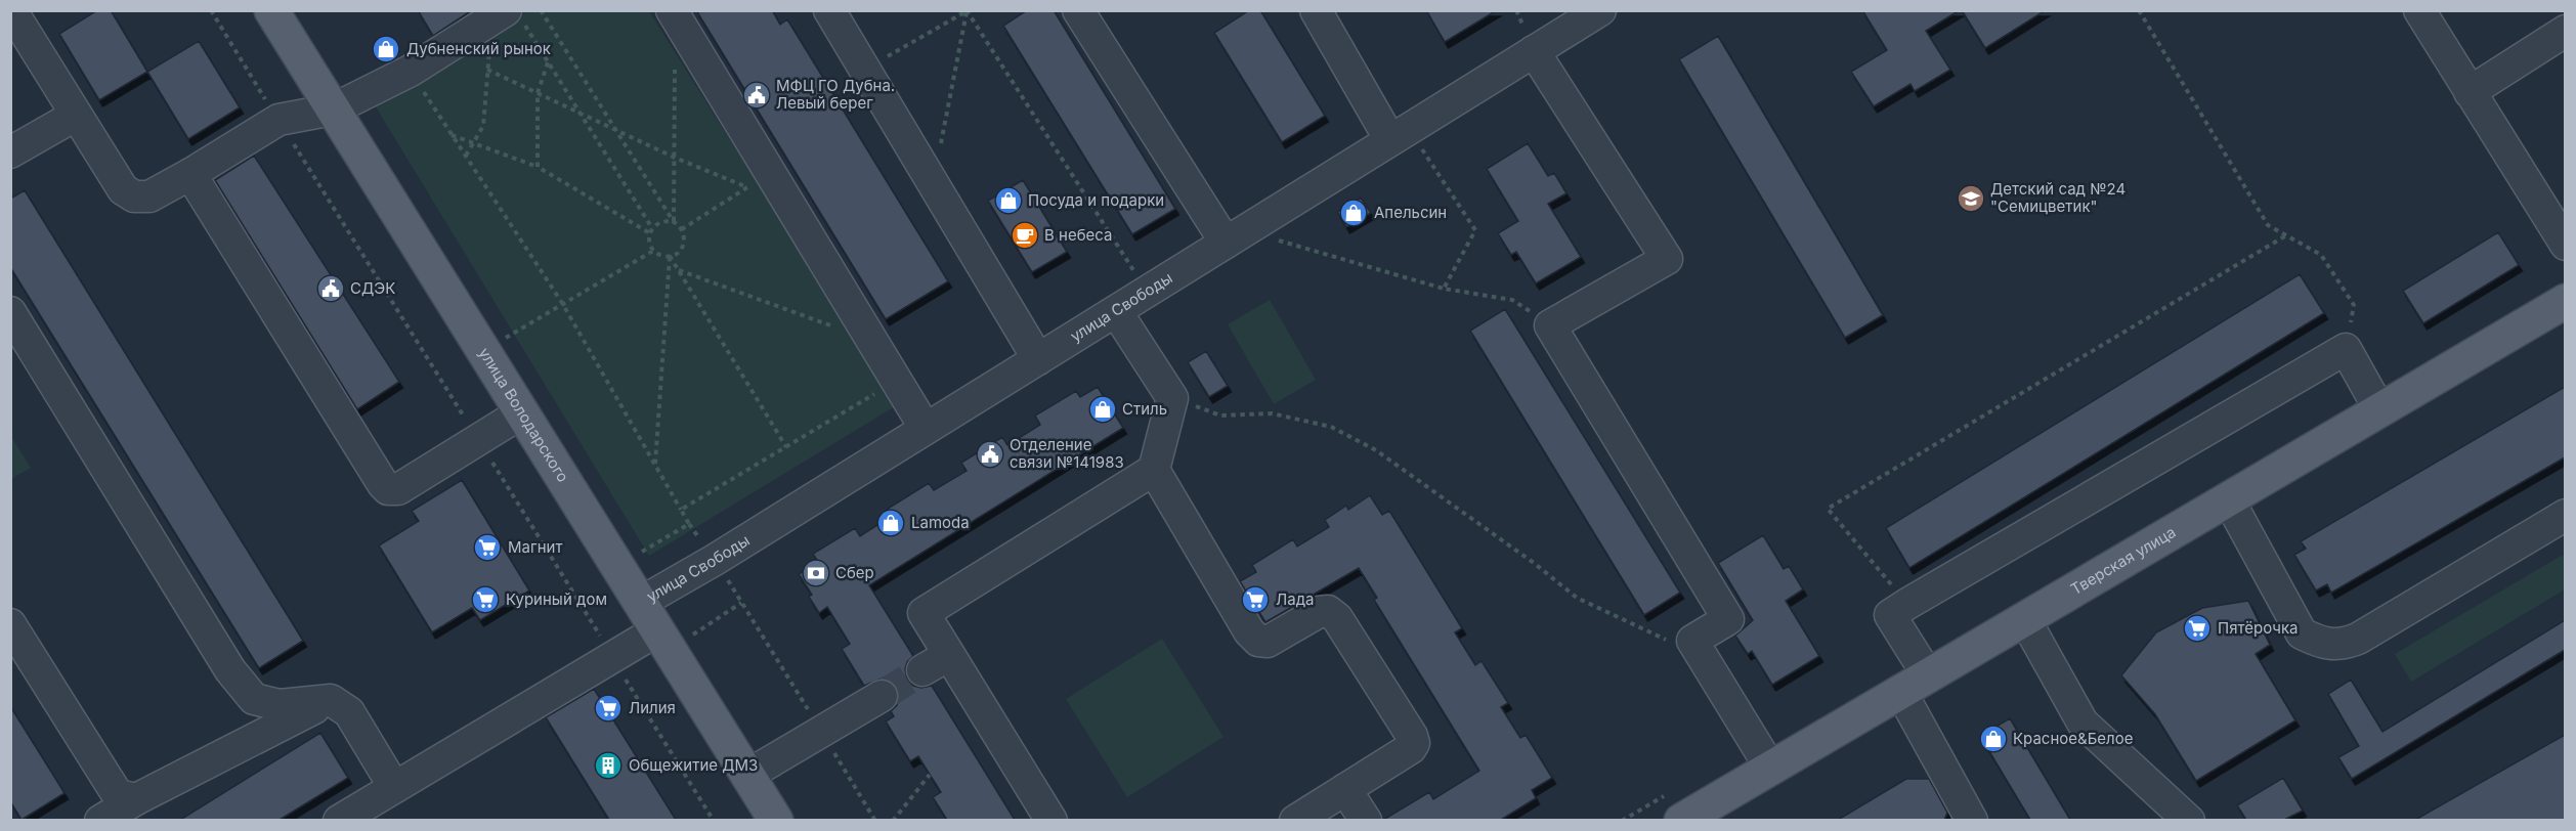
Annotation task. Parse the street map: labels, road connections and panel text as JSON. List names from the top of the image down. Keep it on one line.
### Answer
{"streets":{"main road":["улица Володарского","Тверская улица"],"street":["улица Свободы"]},"crossings":[["улица Свободы","улица Володарского"]],"places":{"shop":["Дубненский рынок","Посуда и подарки","Апельсин","Стиль","Lamoda","Красное&Белое"],"public building":["МФЦ ГО Дубна. Левый берег","СДЭК","Отделение связи №141983"],"school or university":["Детский сад №24 \"Семицветик\""],"cafe":["В небеса"],"supermarket":["Магнит","Куриный дом","Лада","Пятёрочка","Лилия"],"bank":["Сбер"],"building":["Общежитие ДМЗ"]}}
